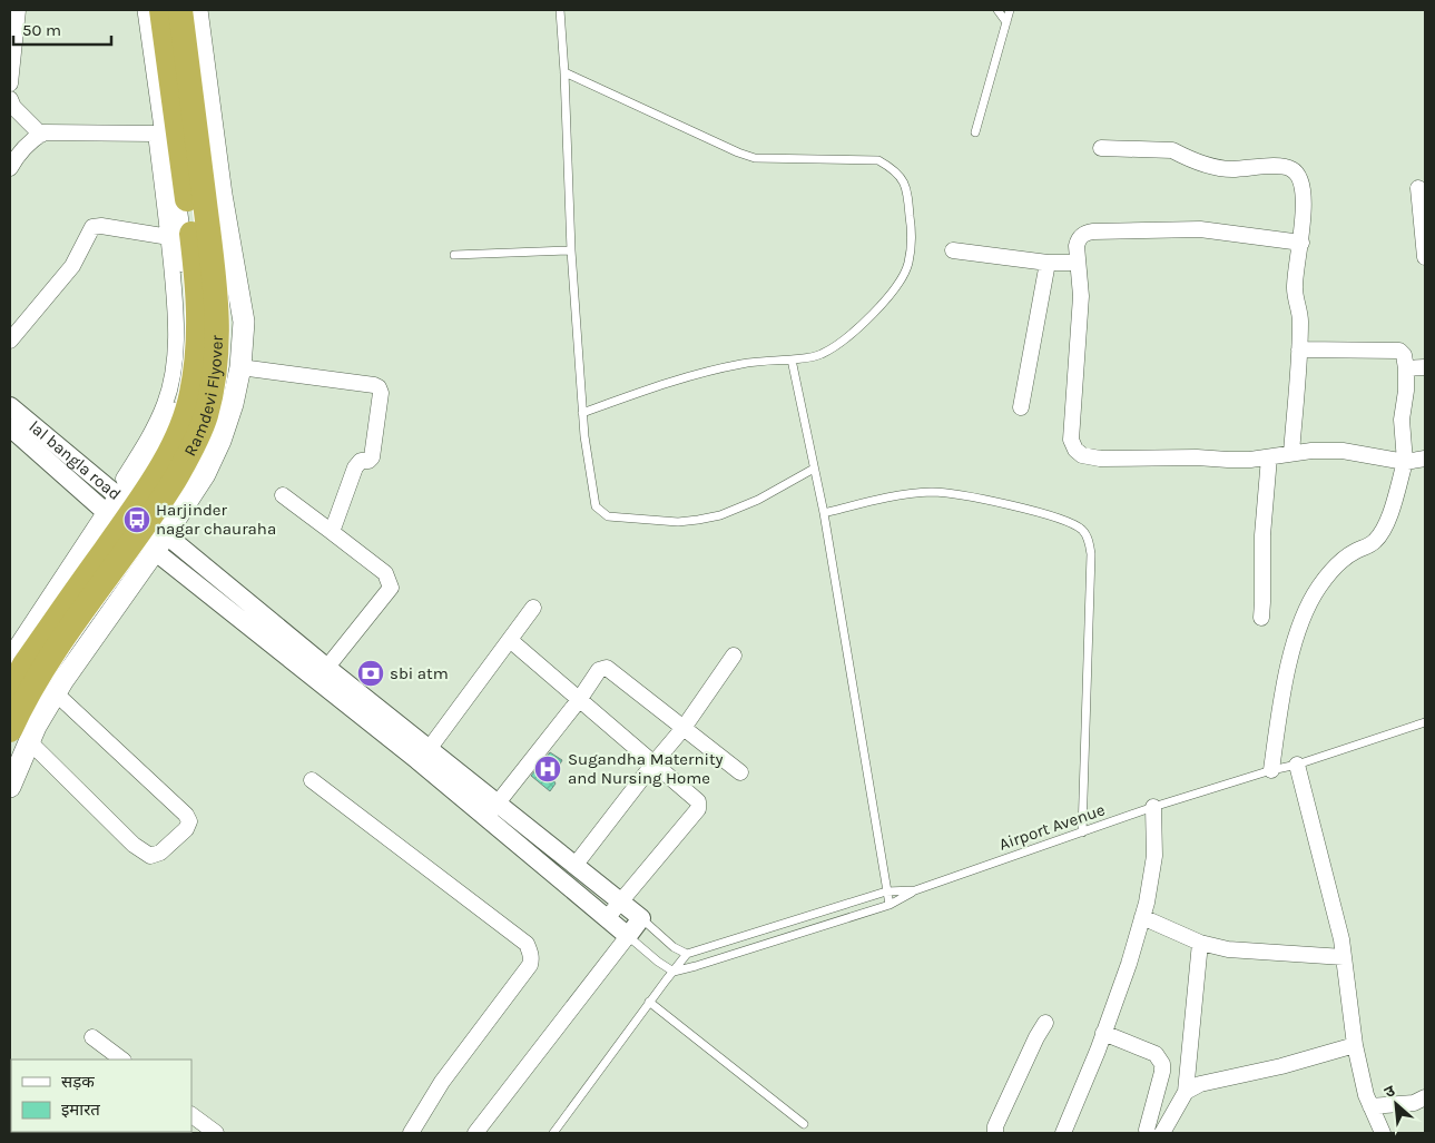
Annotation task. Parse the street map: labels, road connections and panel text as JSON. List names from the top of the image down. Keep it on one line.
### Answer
{"streets":{"highway":["Ramdevi Flyover"],"street":["lal bangla road"],"lane":["Airport Avenue"]},"places":{"bus stop":["Harjinder nagar chauraha"],"bank":["sbi atm"],"hospital":["Sugandha Maternity and Nursing Home"]},"legend":["सड़क","इमारत"],"scale_bar":"50 m","north":"top left"}
